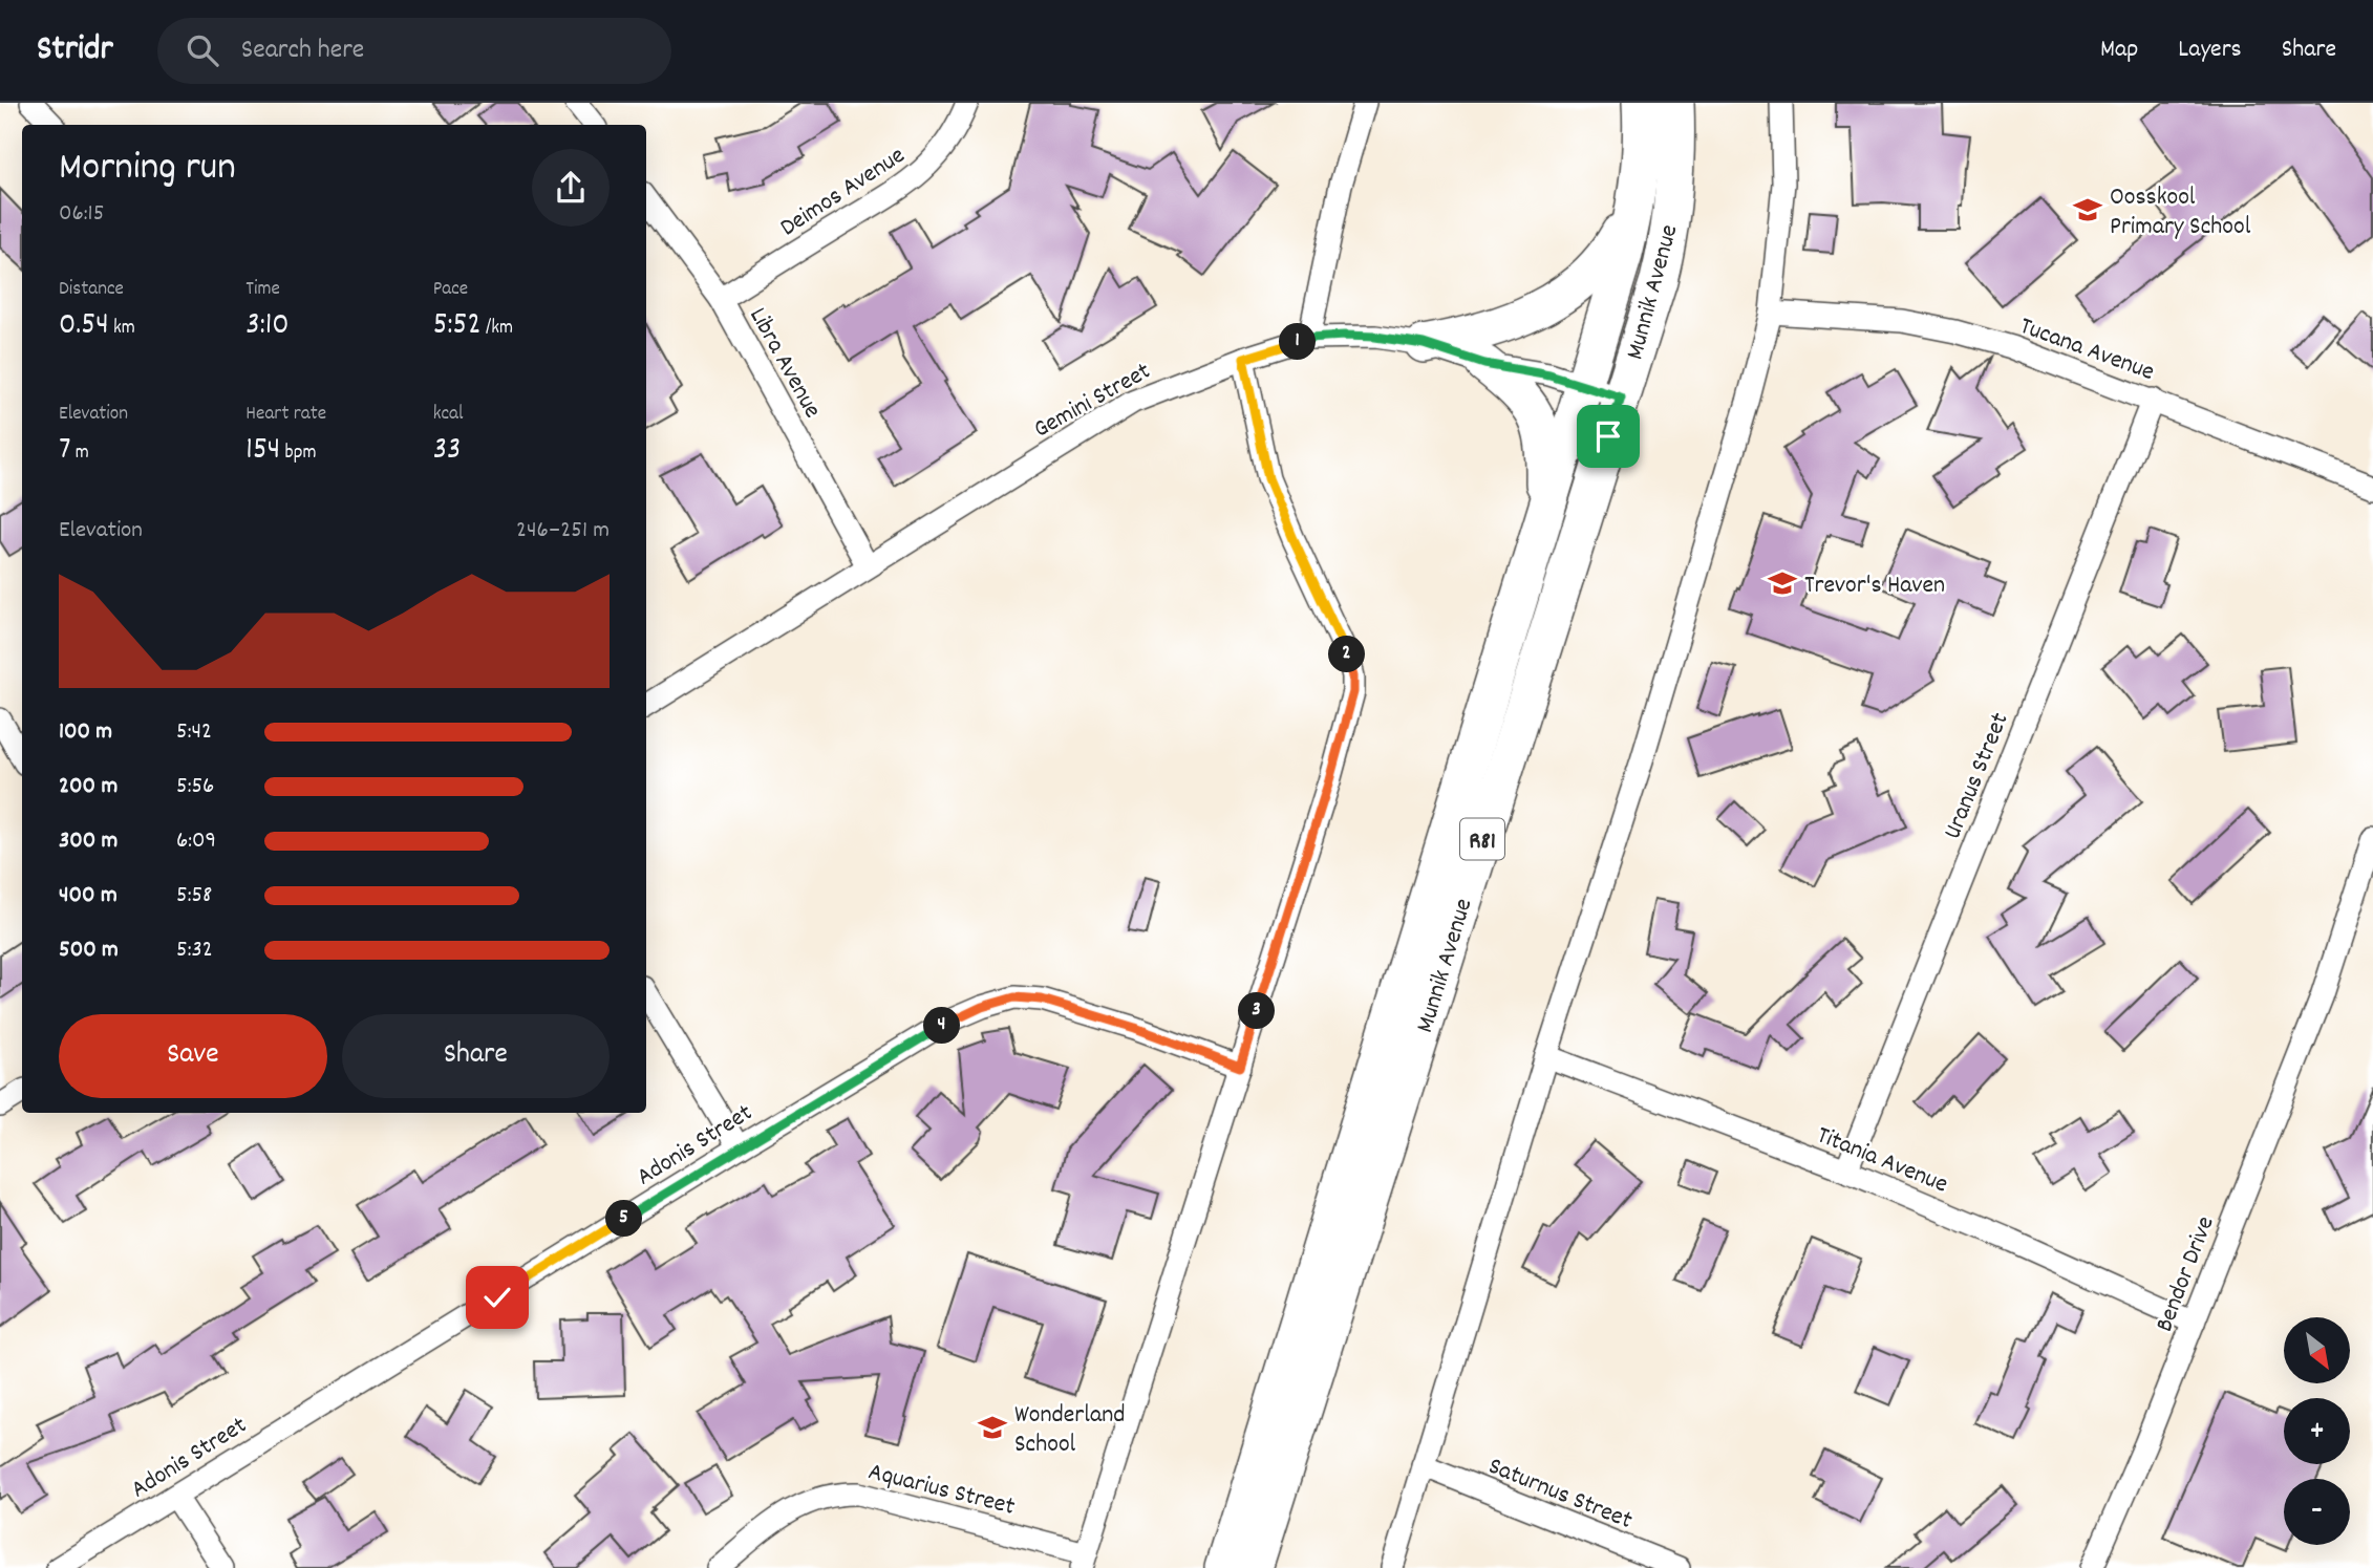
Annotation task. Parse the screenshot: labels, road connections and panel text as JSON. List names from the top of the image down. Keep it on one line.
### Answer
{"streets":{"main road":["Munnik Avenue","R81"],"street":["Deimos Avenue","Tucana Avenue","Libra Avenue","Gemini Street","Uranus Street","Adonis Street","Titania Avenue","Bendor Drive","Aquarius Street","Saturnus Street"]},"crossings":[["Deimos Avenue","Libra Avenue"],["Munnik Avenue","Gemini Street"],["Tucana Avenue","Uranus Street"],["Libra Avenue","Gemini Street"],["Uranus Street","Titania Avenue"],["Titania Avenue","Bendor Drive"]],"places":{"school or university":["Oosskool Primary School","Trevor's Haven","Wonderland School"]},"north":"bottom right","page":{"header":"Stridr","search":"Search here","nav":["Map","Layers","Share"],"heading":["Morning run","06:15"],"stats":[["Distance","0.54 km"],["Time","3:10"],["Pace","5:52 /km"],["Elevation","7 m"],["Heart rate","154 bpm"],["kcal","33"]],"pins":["1","2","3","4","5"],"chart":["Elevation","246–251 m"],"list":[{"name":"100 m","note":"5:42"},{"name":"200 m","note":"5:56"},{"name":"300 m","note":"6:09"},{"name":"400 m","note":"5:58"},{"name":"500 m","note":"5:32"}],"buttons":["Save","Share"],"map_buttons":["+","−"]}}
